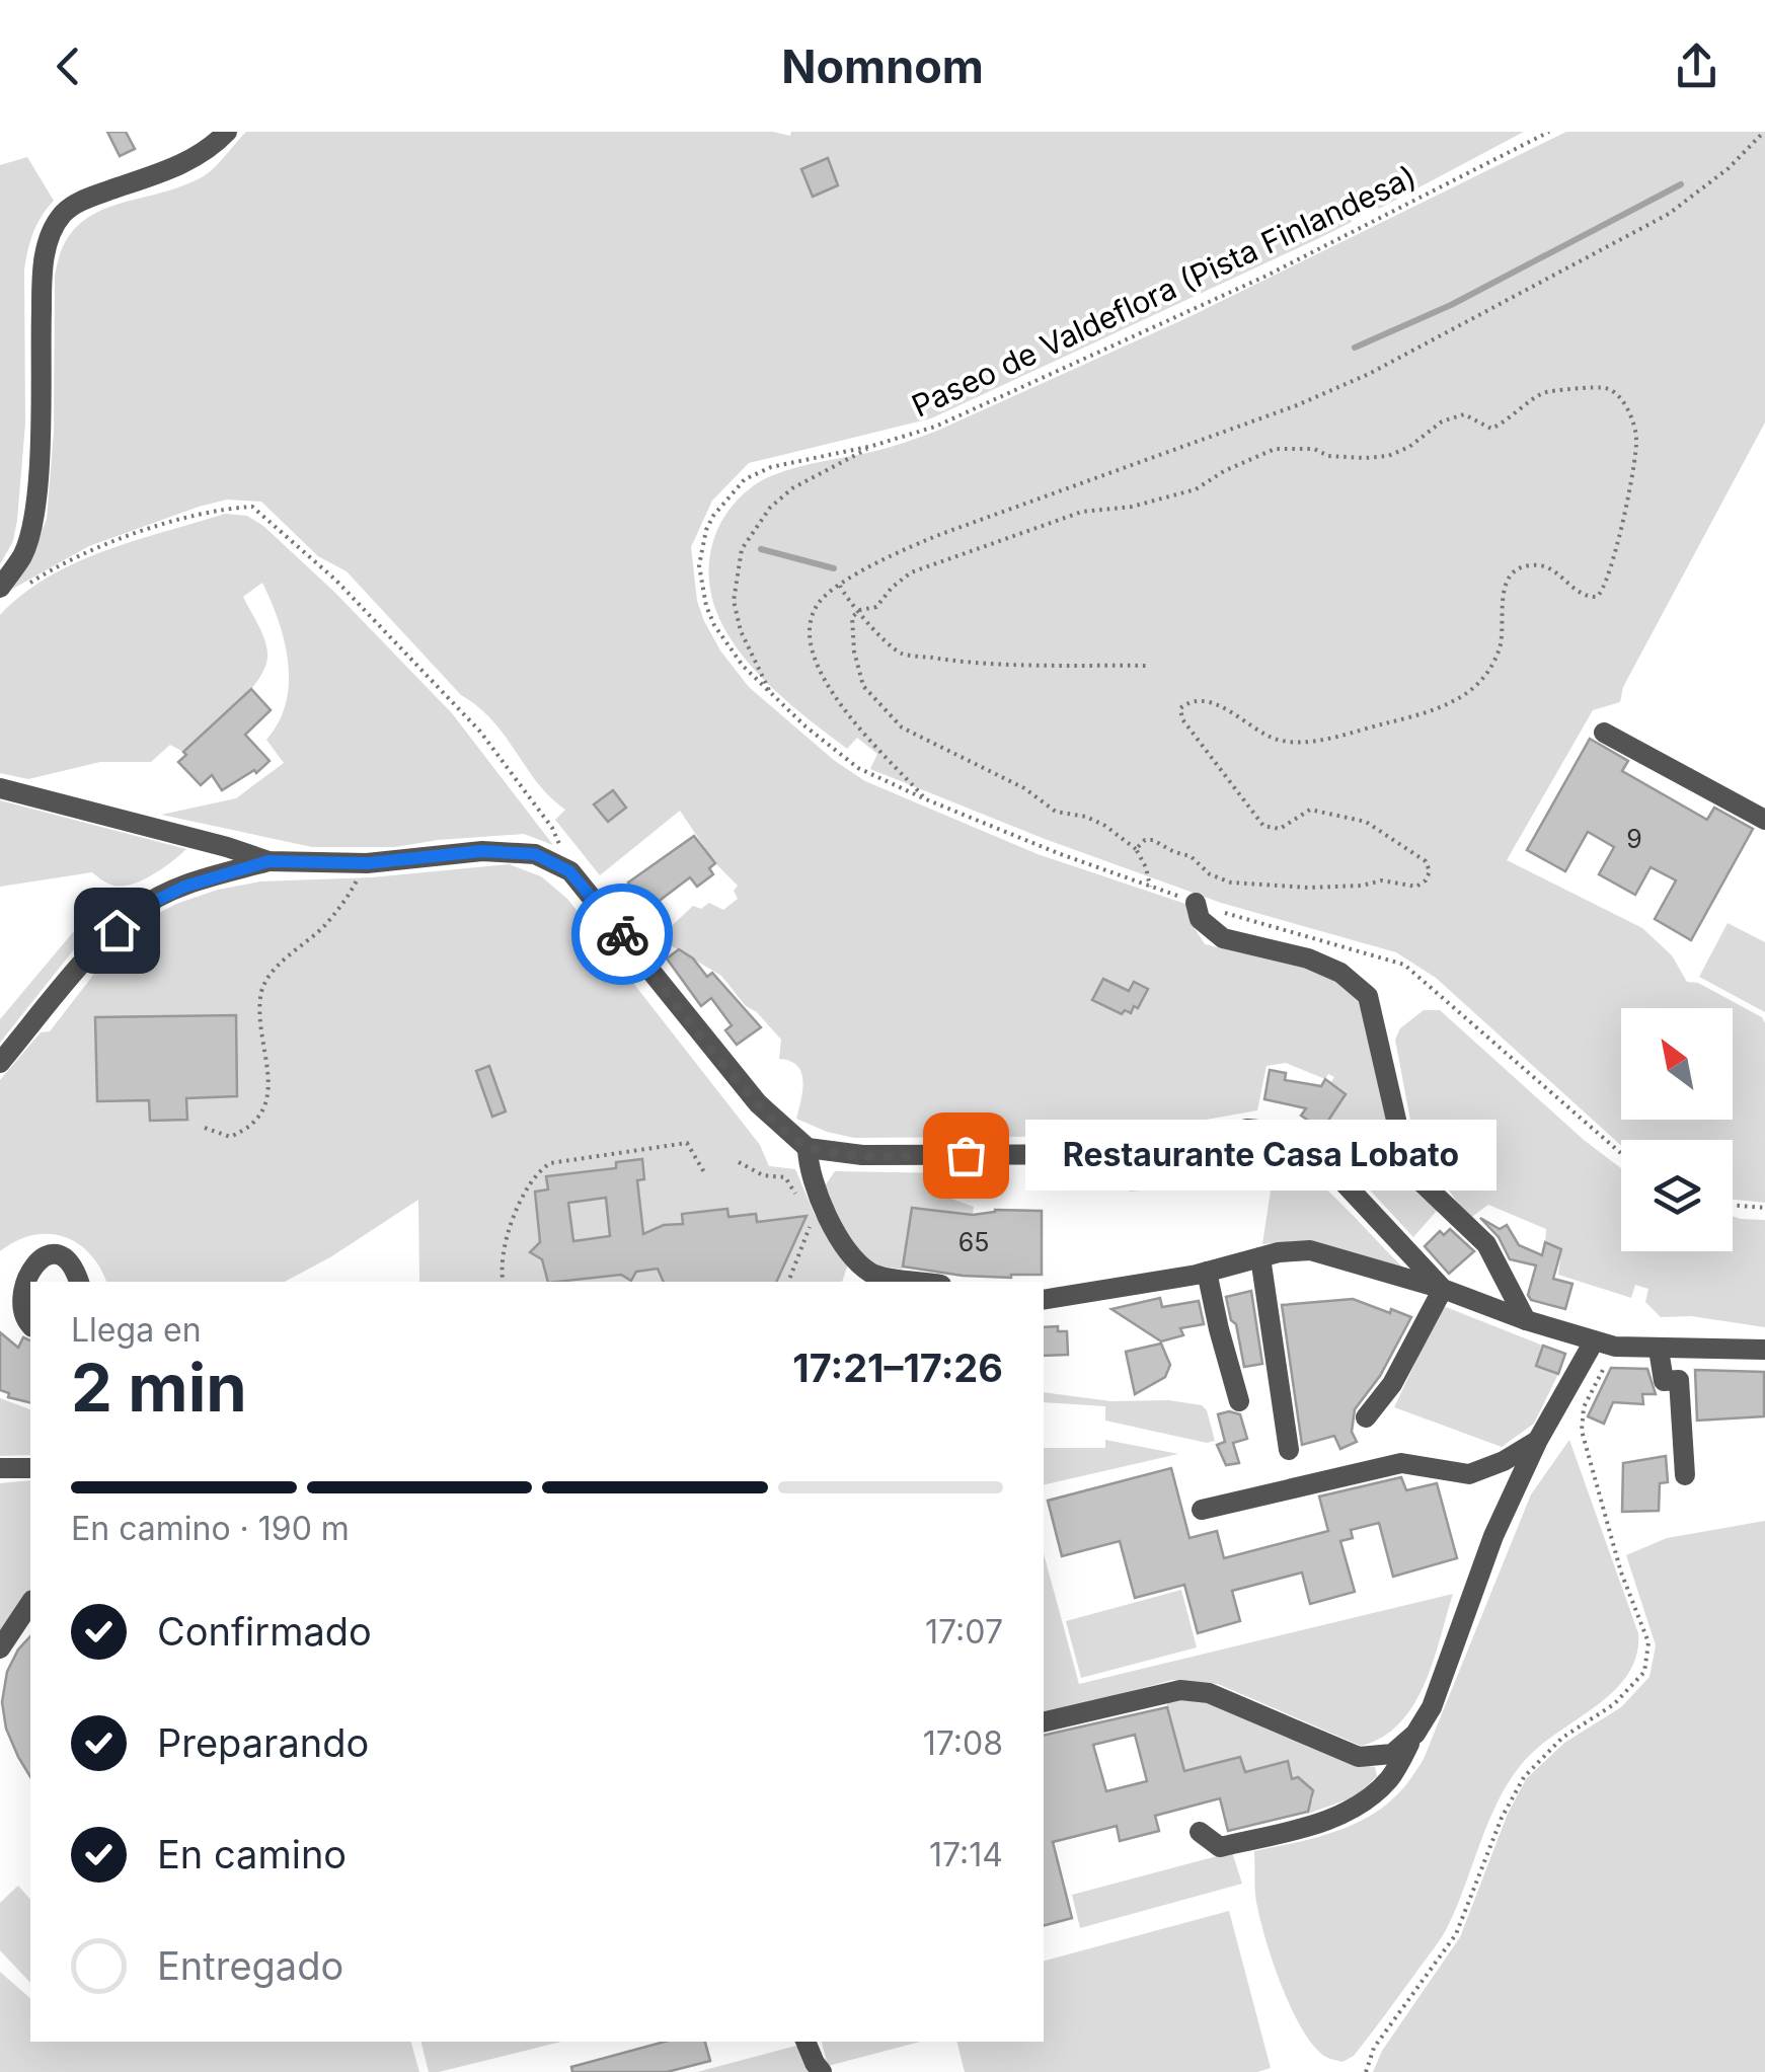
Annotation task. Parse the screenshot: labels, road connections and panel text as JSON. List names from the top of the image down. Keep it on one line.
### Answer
{"streets":{"path":["Paseo de Valdeflora (Pista Finlandesa)"]},"places":["Restaurante Casa Lobato"],"house_numbers":["9","65"],"north":"top left","page":{"header":"Nomnom","bubble":"Restaurante Casa Lobato","heading":["2 min","Llega en","17:21–17:26"],"bar":"En camino · 190 m","list":[["Confirmado","17:07"],["Preparando","17:08"],["En camino","17:14"],"Entregado"]}}
